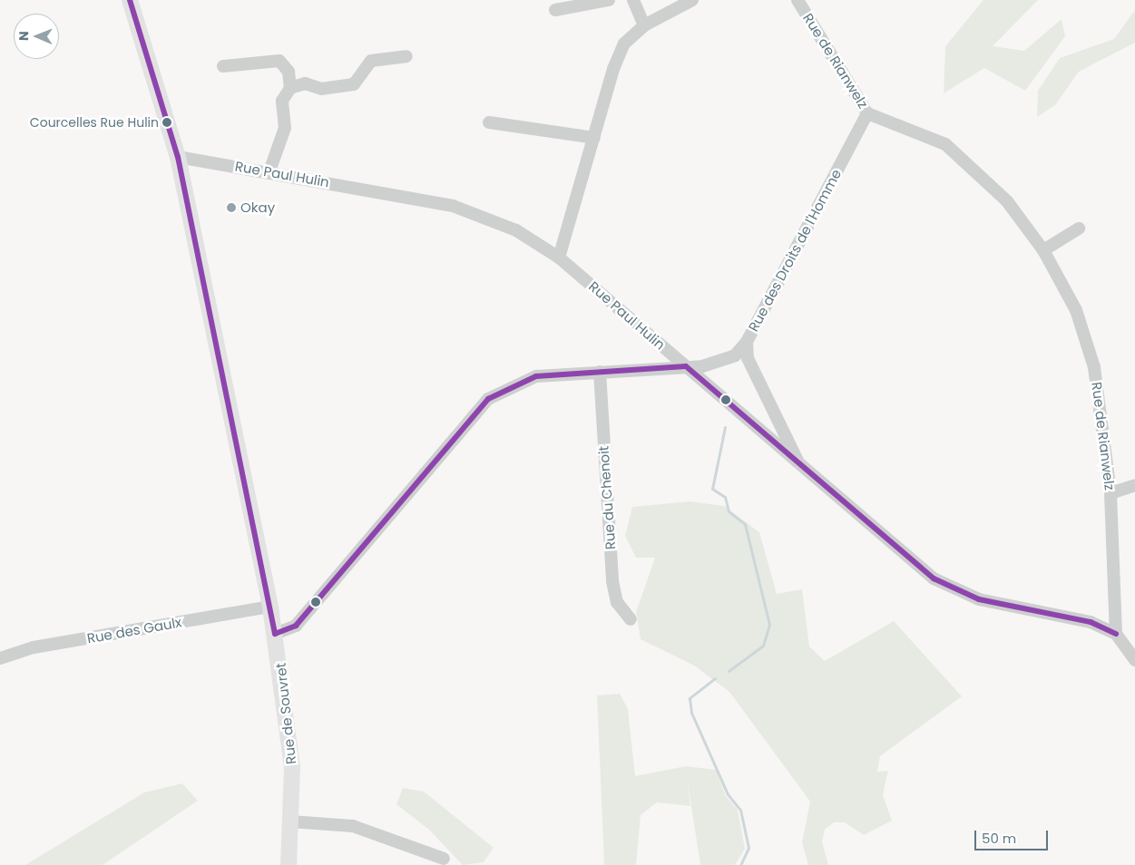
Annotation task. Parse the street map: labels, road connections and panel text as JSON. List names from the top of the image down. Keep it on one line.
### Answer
{"streets":{"main road":["Rue de Souvret"],"street":["Rue de Rianwelz","Rue Paul Hulin","Rue des Droits de l'Homme","Rue du Chenoit","Rue des Gaulx"]},"crossings":[["Rue de Rianwelz","Rue Paul Hulin"],["Rue de Rianwelz","Rue des Droits de l'Homme"],["Rue Paul Hulin","Rue des Droits de l'Homme"],["Rue Paul Hulin","Rue de Souvret"],["Rue des Gaulx","Rue de Souvret"]],"places":["Courcelles Rue Hulin","Okay"],"scale_bar":"50 m","north":"left"}
